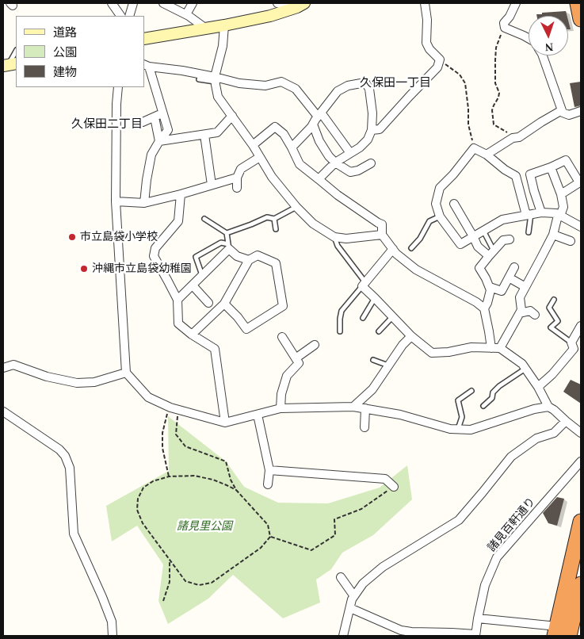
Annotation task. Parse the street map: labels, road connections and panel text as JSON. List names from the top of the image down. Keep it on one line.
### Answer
{"streets":{"street":["諸見百軒通り"]},"districts":["久保田一丁目","久保田二丁目"],"parks":["諸見里公園"],"places":["市立島袋小学校","沖縄市立島袋幼稚園"],"legend":["道路","公園","建物"],"north":"bottom"}
